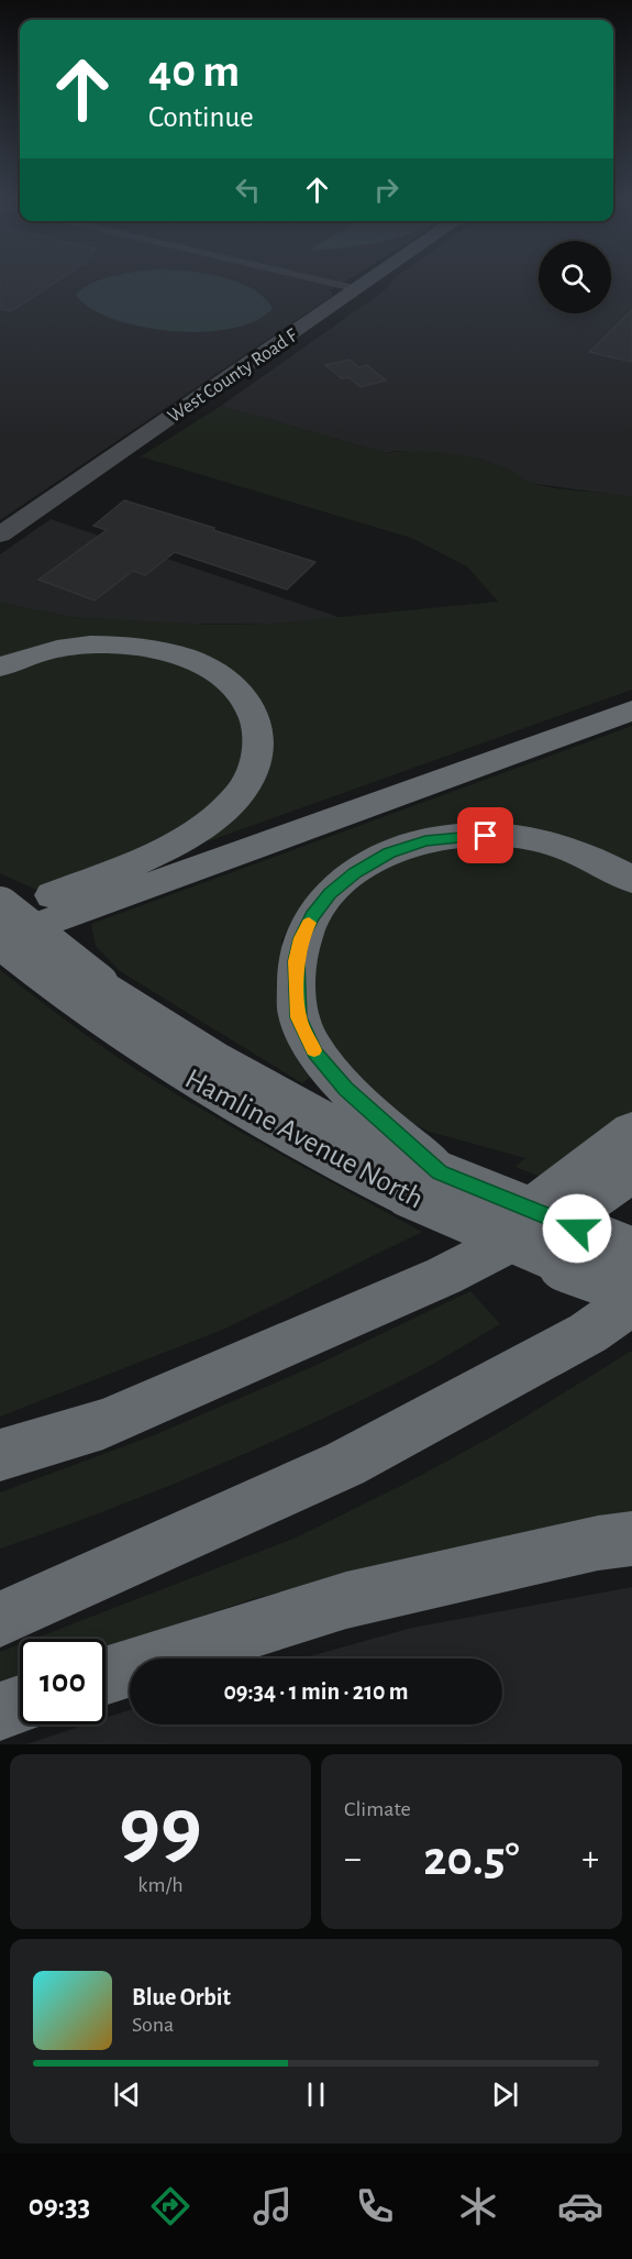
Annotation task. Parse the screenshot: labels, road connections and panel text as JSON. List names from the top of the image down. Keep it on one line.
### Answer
{"streets":{"highway":["Hamline Avenue North"],"street":["West County Road F"]},"page":{"turn":["40 m","Continue"],"limit":"100","trip":"09:34 · 1 min · 210 m","tile":[["99","km/h"],"Climate"],"heat":["−","20.5°","+"],"song":["Blue Orbit","Sona"],"tabs":"09:33"}}
